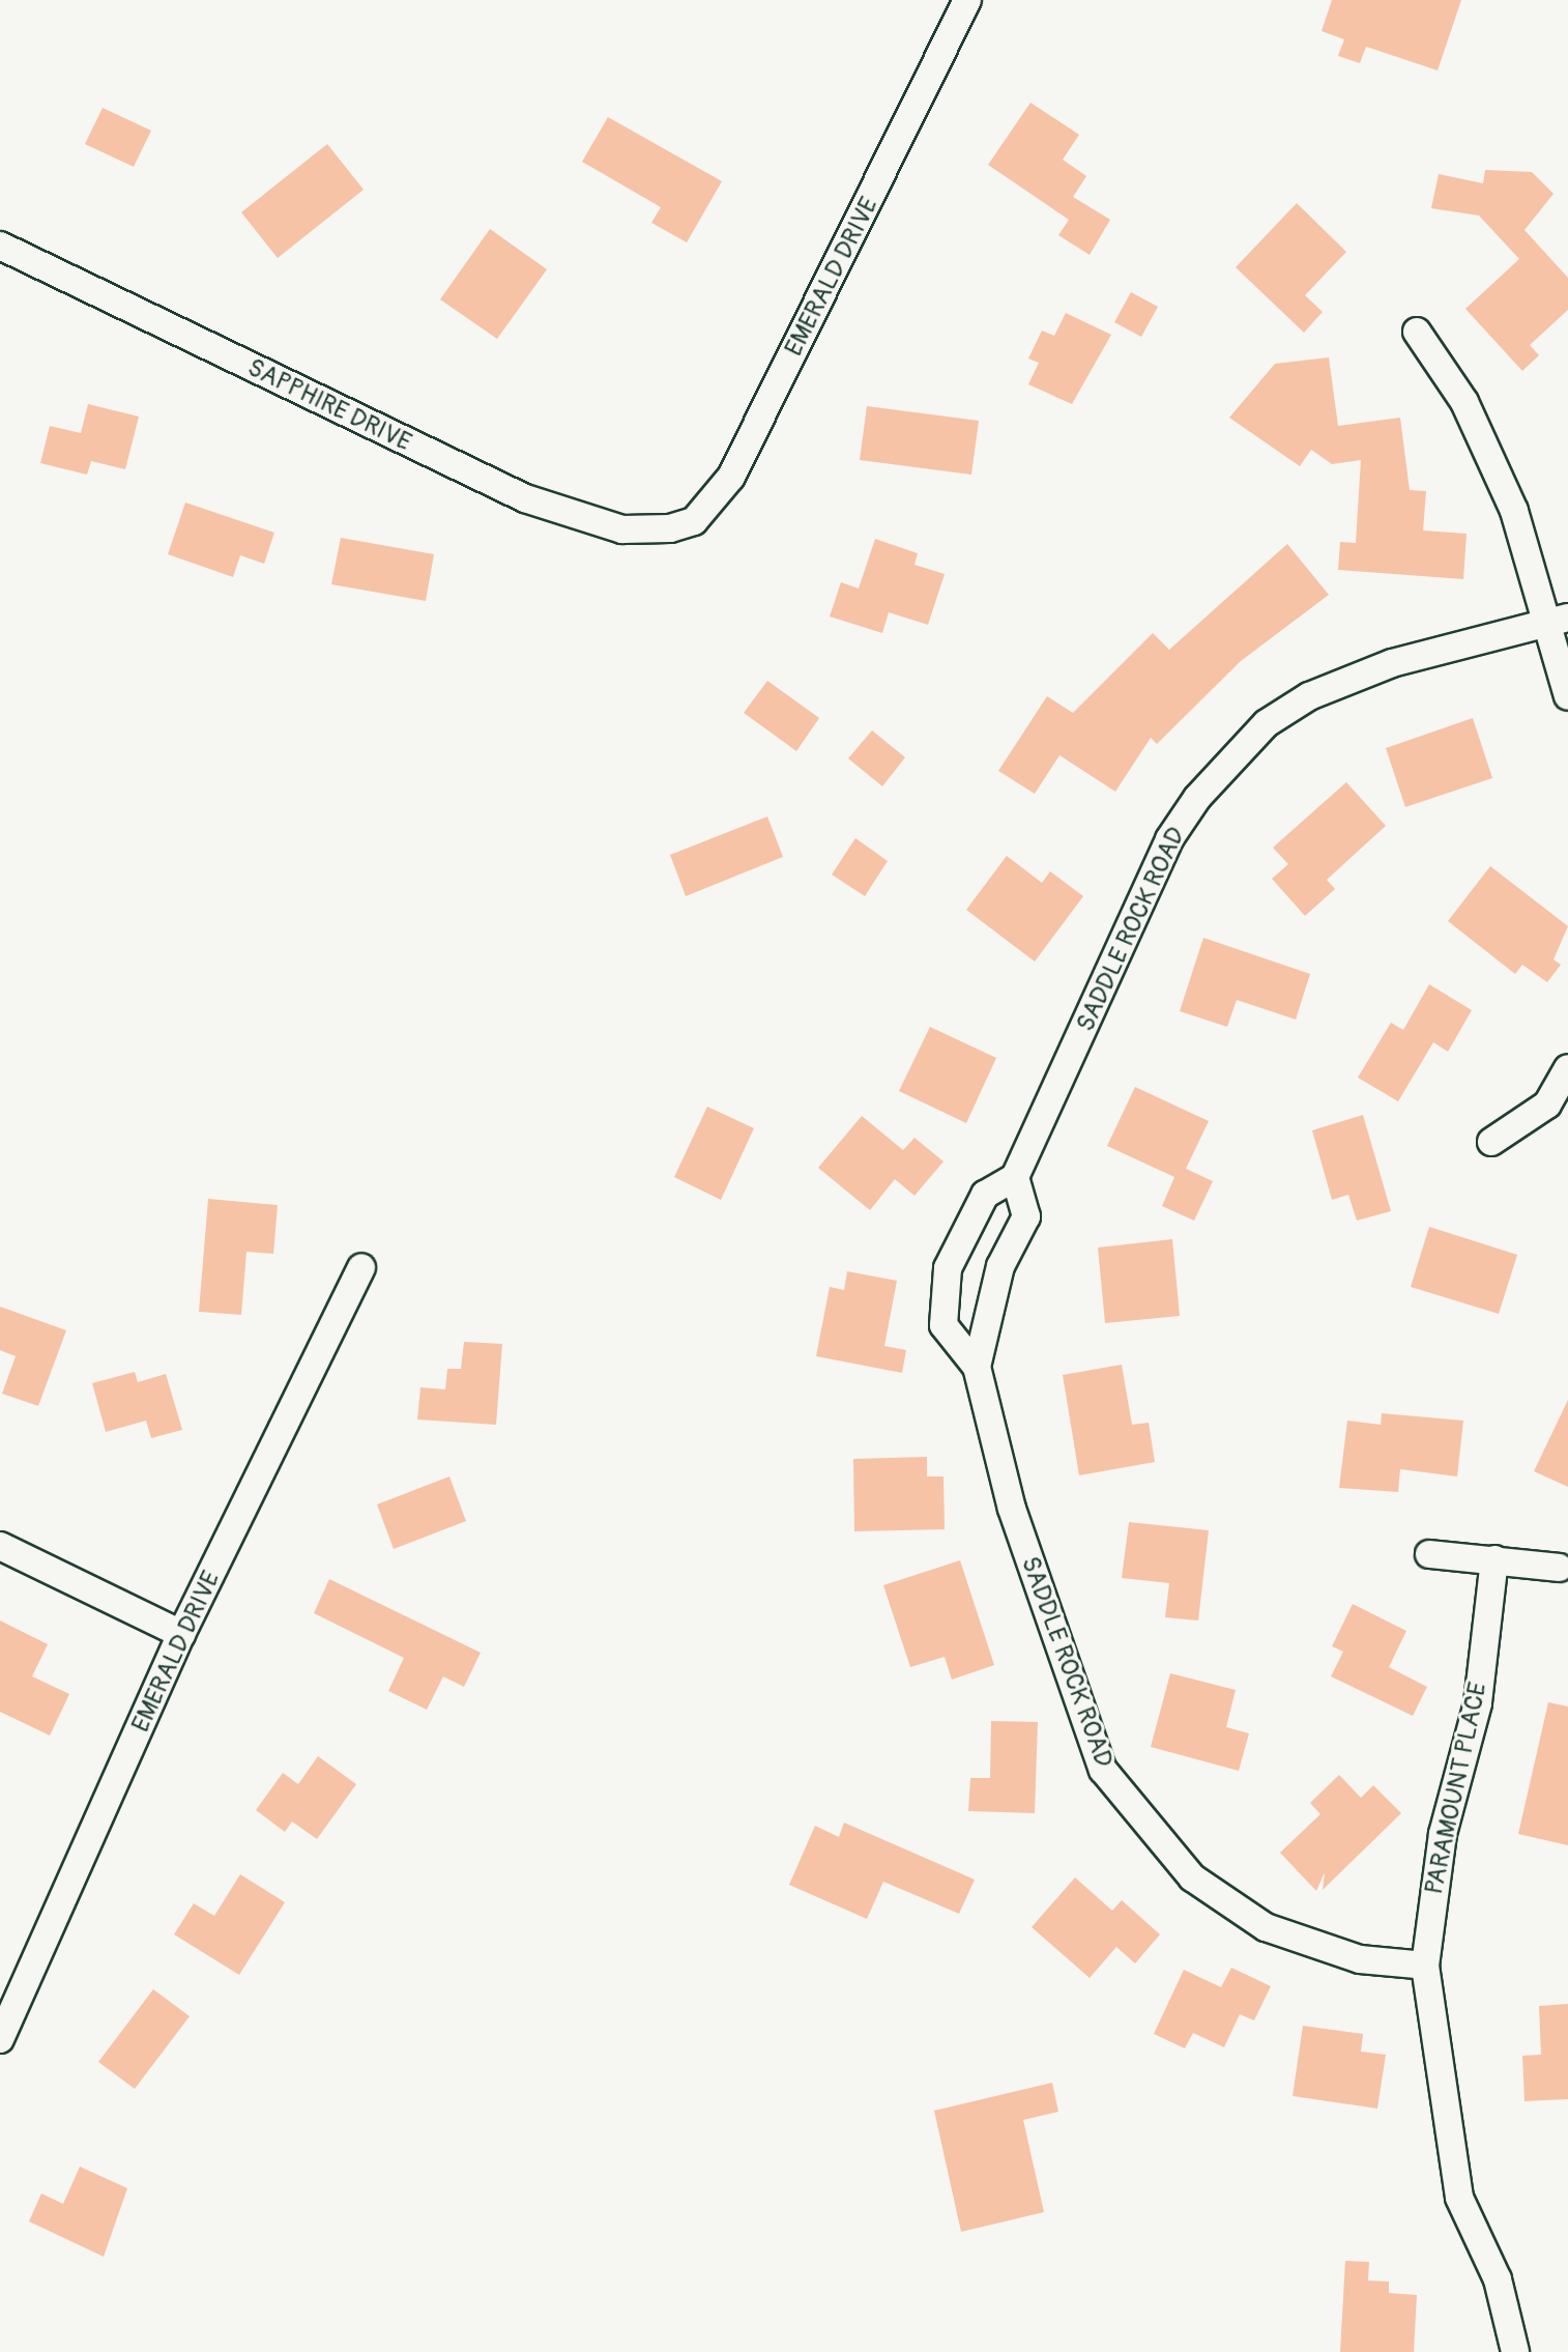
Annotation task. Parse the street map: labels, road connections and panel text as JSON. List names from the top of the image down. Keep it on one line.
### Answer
{"streets":{"street":["EMERALD DRIVE","SAPPHIRE DRIVE","SADDLE ROCK ROAD","PARAMOUNT PLACE"]},"crossings":[["EMERALD DRIVE","SAPPHIRE DRIVE"],["SADDLE ROCK ROAD","PARAMOUNT PLACE"]]}
